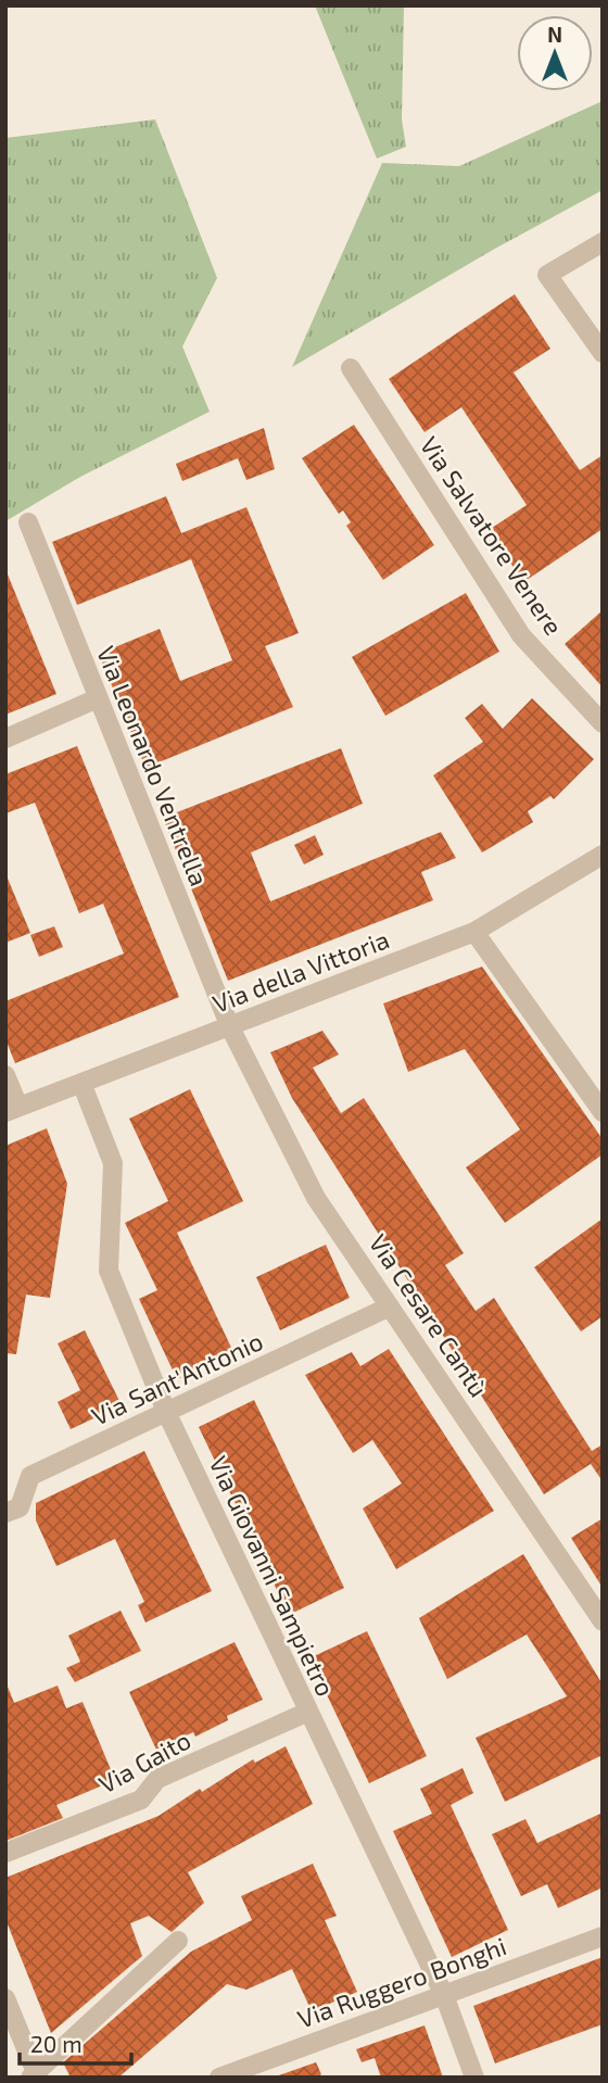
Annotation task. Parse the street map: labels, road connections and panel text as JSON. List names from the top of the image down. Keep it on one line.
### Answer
{"streets":{"street":["Via Salvatore Venere","Via Leonardo Ventrella","Via della Vittoria","Via Cesare Cantù","Via Sant'Antonio","Via Giovanni Sampietro","Via Gaito","Via Ruggero Bonghi"]},"crossings":[["Via Leonardo Ventrella","Via della Vittoria"],["Via Leonardo Ventrella","Via Cesare Cantù"],["Via della Vittoria","Via Cesare Cantù"],["Via della Vittoria","Via Giovanni Sampietro"],["Via Cesare Cantù","Via Sant'Antonio"],["Via Sant'Antonio","Via Giovanni Sampietro"],["Via Giovanni Sampietro","Via Gaito"],["Via Giovanni Sampietro","Via Ruggero Bonghi"]],"scale_bar":"20 m","north":"top"}
